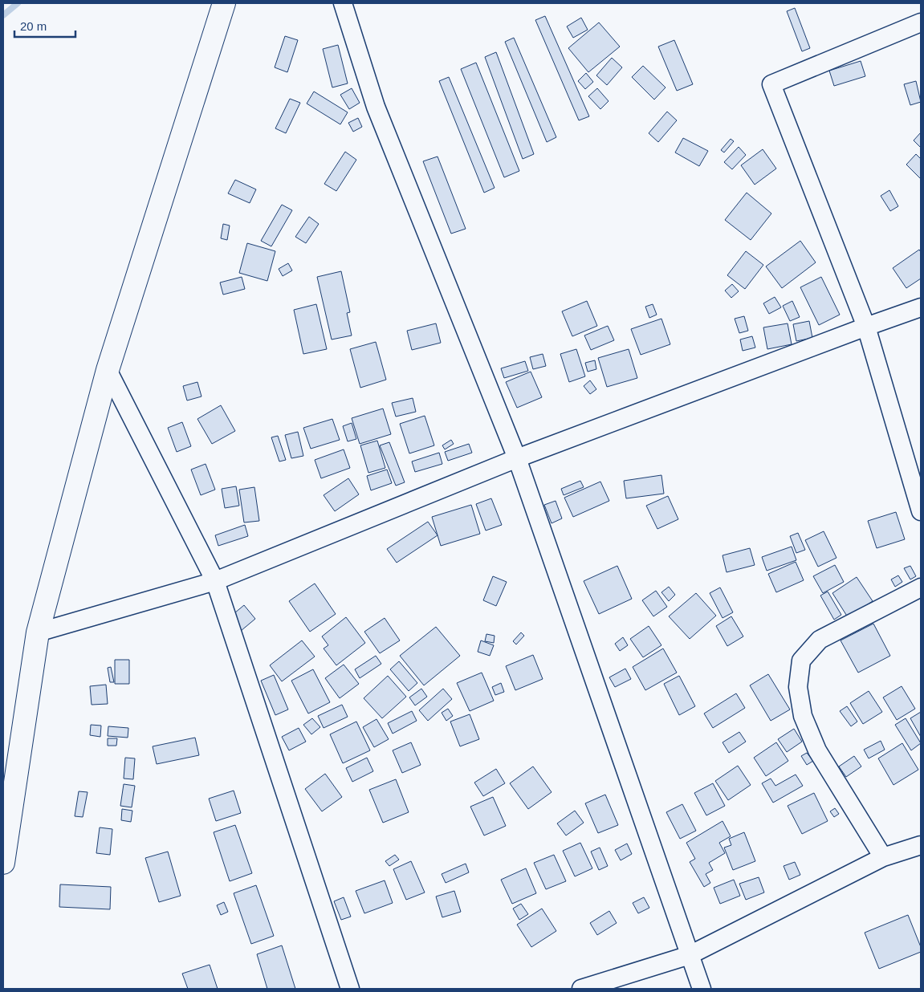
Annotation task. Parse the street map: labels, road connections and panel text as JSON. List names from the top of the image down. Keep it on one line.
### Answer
{"scale_bar":"20 m"}
